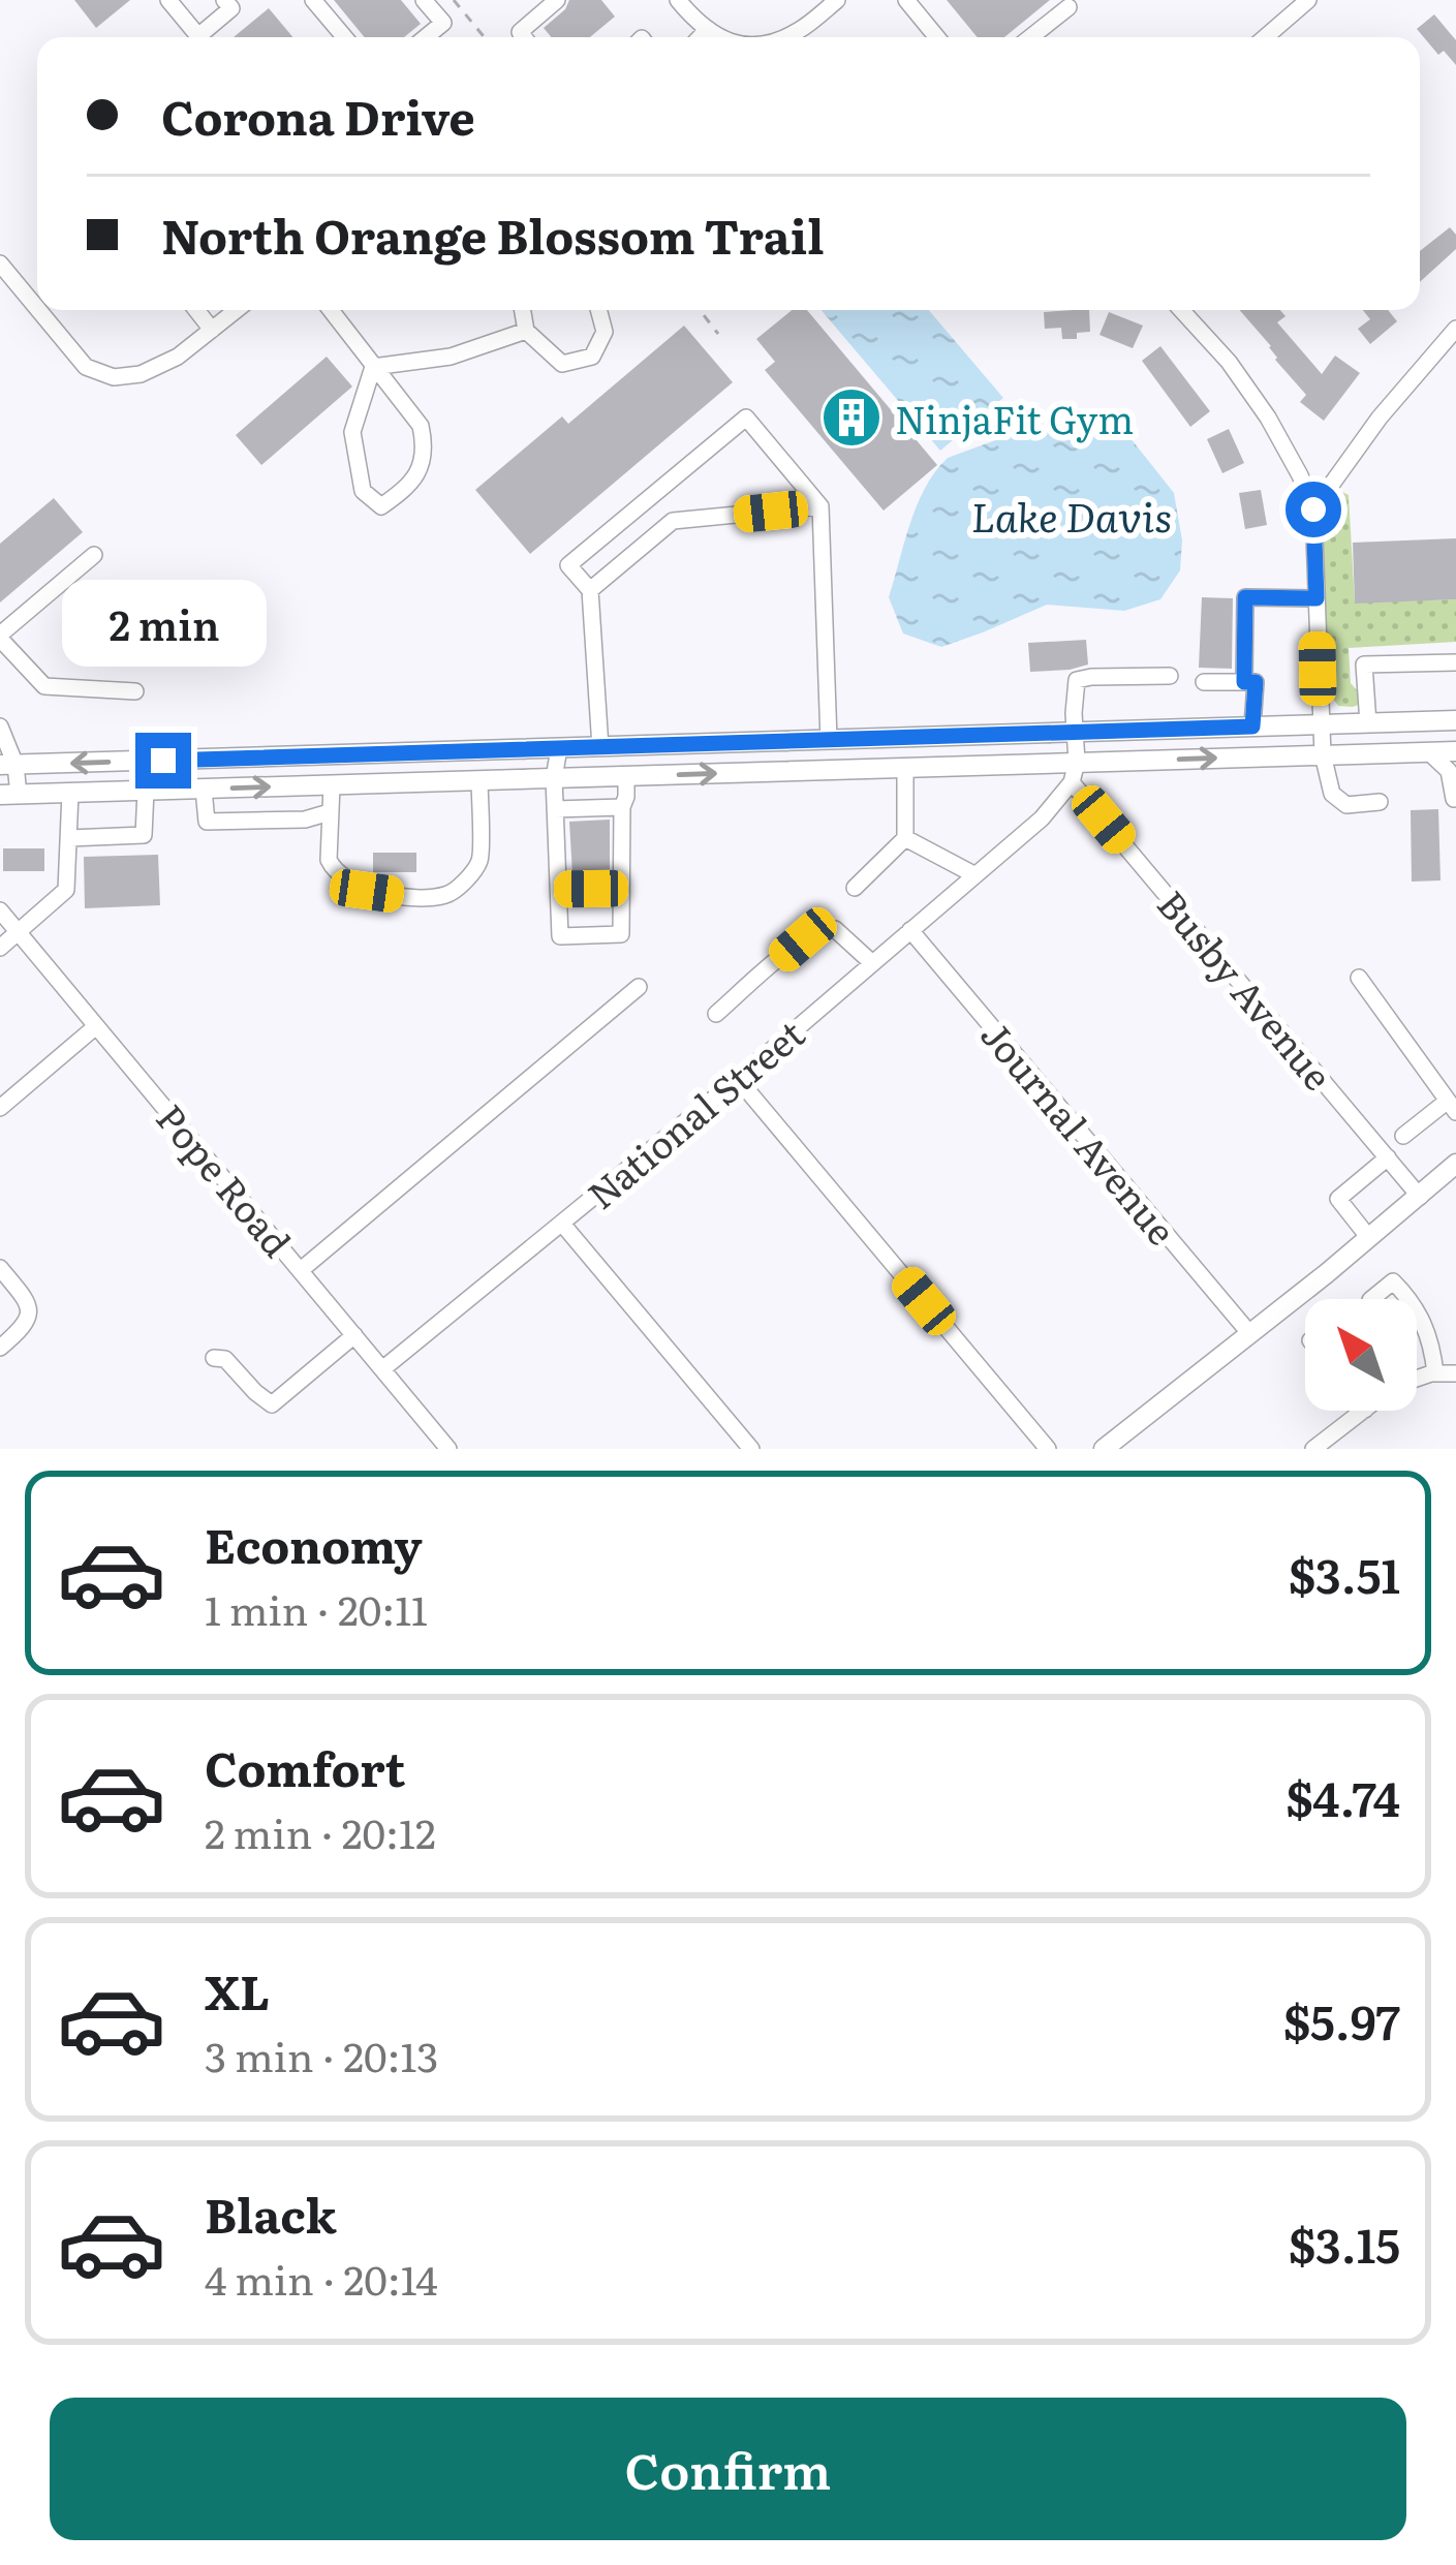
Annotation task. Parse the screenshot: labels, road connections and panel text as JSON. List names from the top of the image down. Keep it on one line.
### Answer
{"streets":{"street":["Busby Avenue","National Street","Journal Avenue","Pope Road"]},"crossings":[["Busby Avenue","National Street"],["National Street","Journal Avenue"],["National Street","Pope Road"]],"water":["Lake Davis"],"places":{"building":["NinjaFit Gym"]},"north":"top left","page":{"banner":["Corona Drive","North Orange Blossom Trail"],"bubble":"2 min","list":[{"name":"Economy","note":"1 min · 20:11","value":"$3.51"},{"name":"Comfort","note":"2 min · 20:12","value":"$4.74"},{"name":"XL","note":"3 min · 20:13","value":"$5.97"},{"name":"Black","note":"4 min · 20:14","value":"$3.15"}],"buttons":"Confirm"}}
